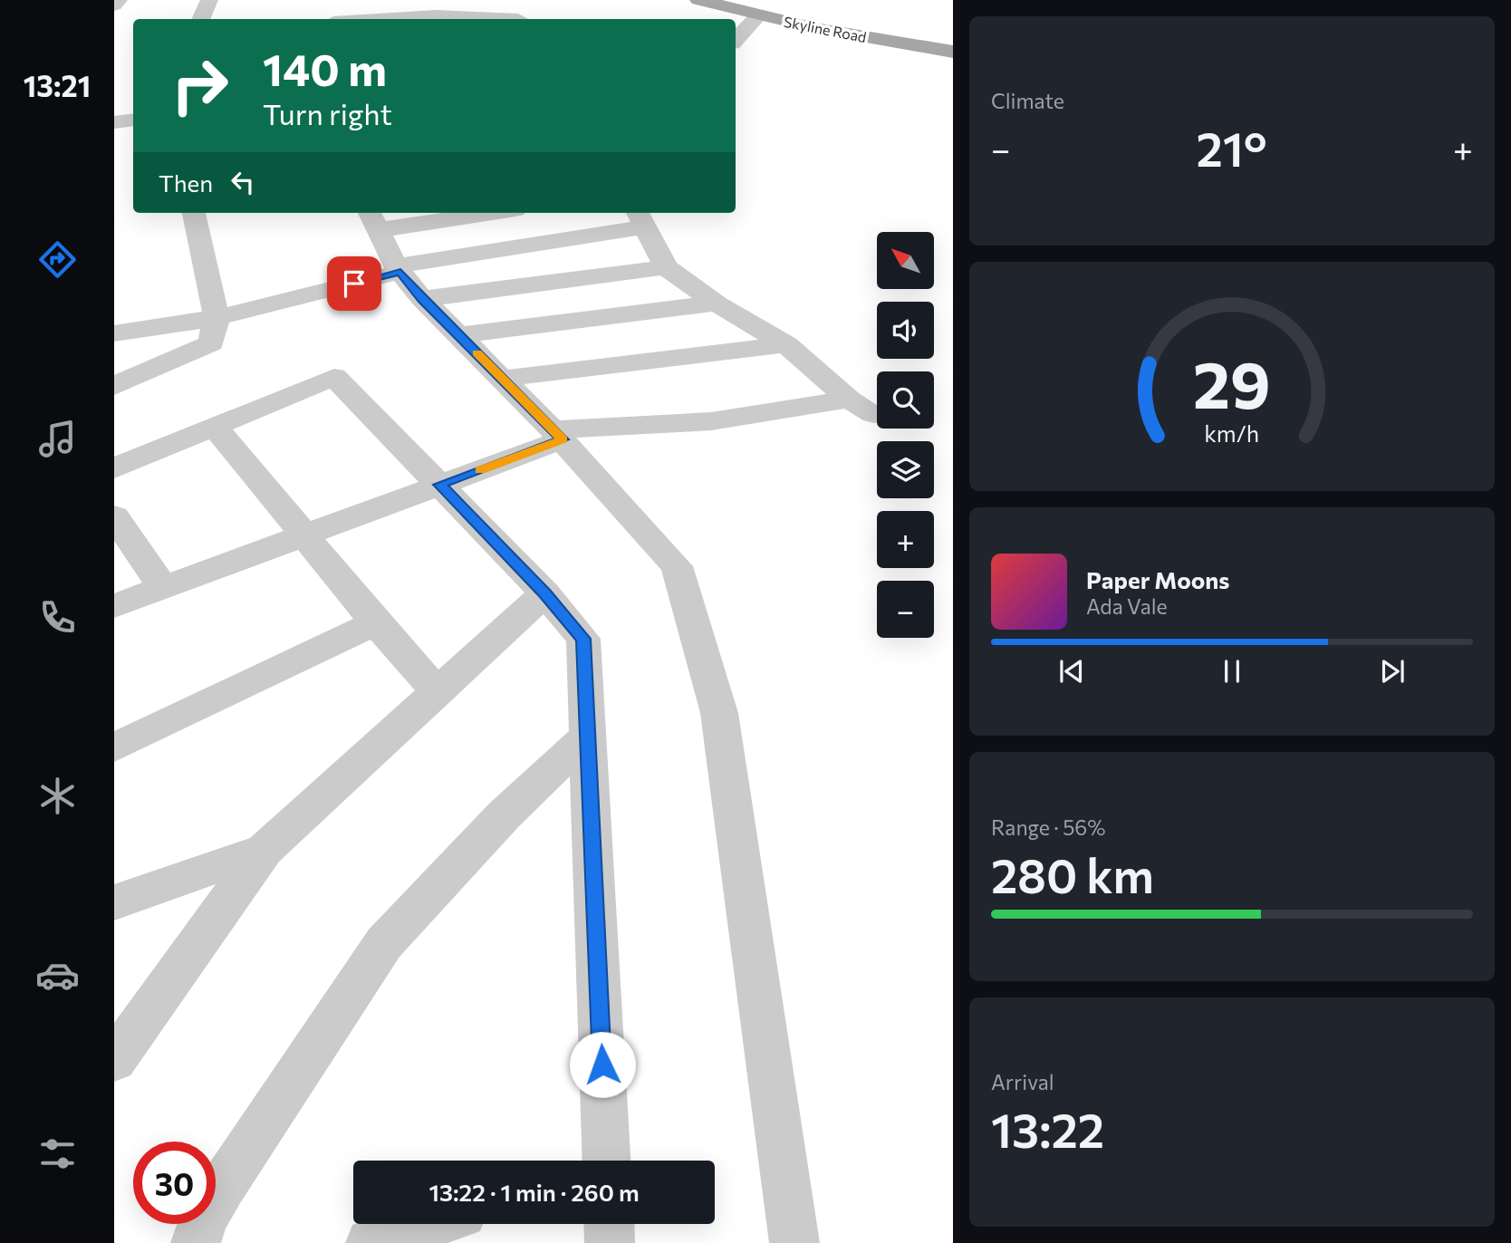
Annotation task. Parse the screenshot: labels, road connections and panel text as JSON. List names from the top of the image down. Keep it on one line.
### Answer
{"streets":{"main road":["Skyline Road"]},"north":"top left","page":{"tabs":"13:21","tile":["Climate",["Range · 56%","280 km"],["Arrival","13:22"]],"turn":["140 m","Turn right"],"heat":["−","21°","+"],"then":"Then","map_buttons":["+","−"],"song":["Paper Moons","Ada Vale"],"limit":"30","trip":"13:22 · 1 min · 260 m","gauge":["29","km/h"]}}
